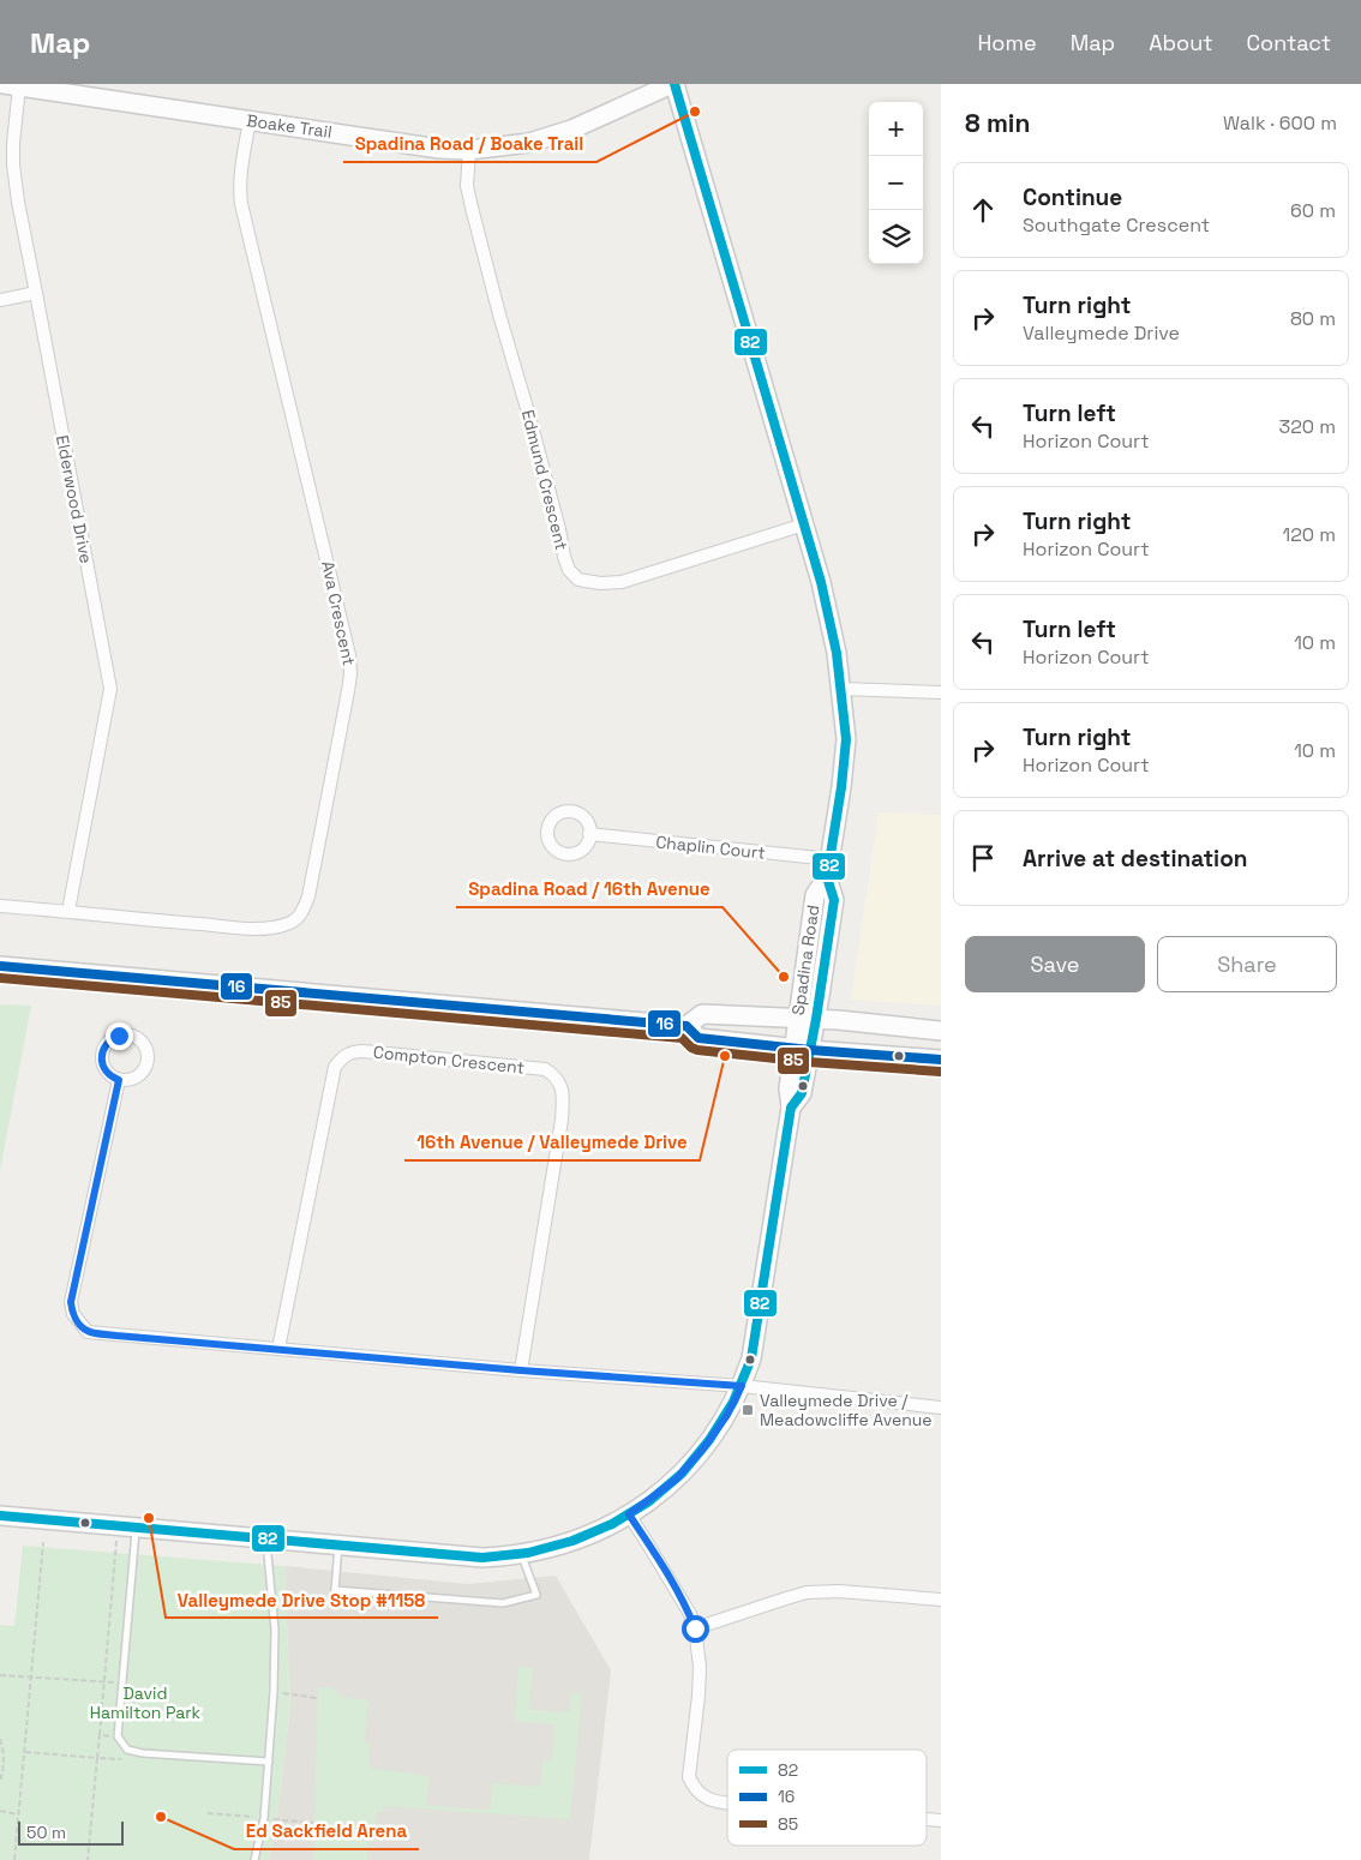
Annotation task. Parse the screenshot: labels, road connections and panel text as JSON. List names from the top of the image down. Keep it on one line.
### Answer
{"streets":{"street":["Boake Trail","Edmund Crescent","Elderwood Drive","Ava Crescent","Chaplin Court","Spadina Road","Compton Crescent"]},"crossings":[["Boake Trail","Edmund Crescent"],["Boake Trail","Elderwood Drive"],["Boake Trail","Ava Crescent"],["Boake Trail","Spadina Road"],["Edmund Crescent","Spadina Road"],["Elderwood Drive","Ava Crescent"],["Chaplin Court","Spadina Road"]],"parks":["David Hamilton Park"],"places":{"other":["Spadina Road / Boake Trail","Spadina Road / 16th Avenue","16th Avenue / Valleymede Drive","Valleymede Drive Stop #1158","Ed Sackfield Arena"],"transit":["Valleymede Drive / Meadowcliffe Avenue"]},"lines":["transit line 82","transit line 16","transit line 85"],"legend":["82","16","85"],"scale_bar":"50 m","page":{"header":"Map","nav":["Home","Map","About","Contact"],"heading":["8 min","Walk · 600 m"],"map_buttons":["+","−"],"list":[["Continue","Southgate Crescent","60 m"],["Turn right","Valleymede Drive","80 m"],["Turn left","Horizon Court","320 m"],["Turn right","Horizon Court","120 m"],["Turn left","Horizon Court","10 m"],["Turn right","Horizon Court","10 m"],"Arrive at destination"],"buttons":["Save","Share"],"scale":"50 m"}}
